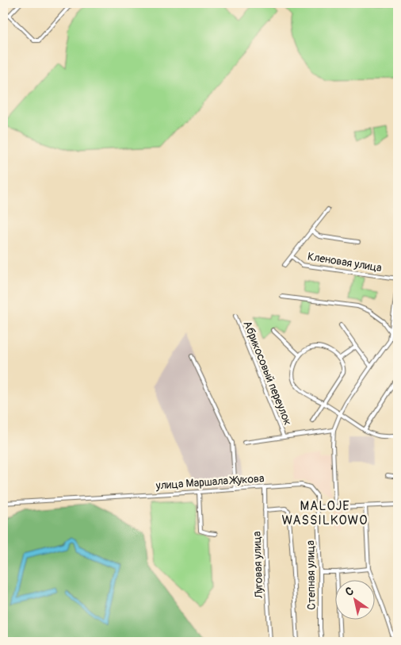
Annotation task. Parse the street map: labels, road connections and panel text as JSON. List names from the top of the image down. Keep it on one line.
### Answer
{"streets":{"street":["Кленовая улица","Абрикосовый переулок","улица Маршала Жукова","Луговая улица","Степная улица"]},"crossings":[["улица Маршала Жукова","Луговая улица"],["улица Маршала Жукова","Степная улица"]],"districts":["MALOJE WASSILKOWO"],"north":"top left"}
